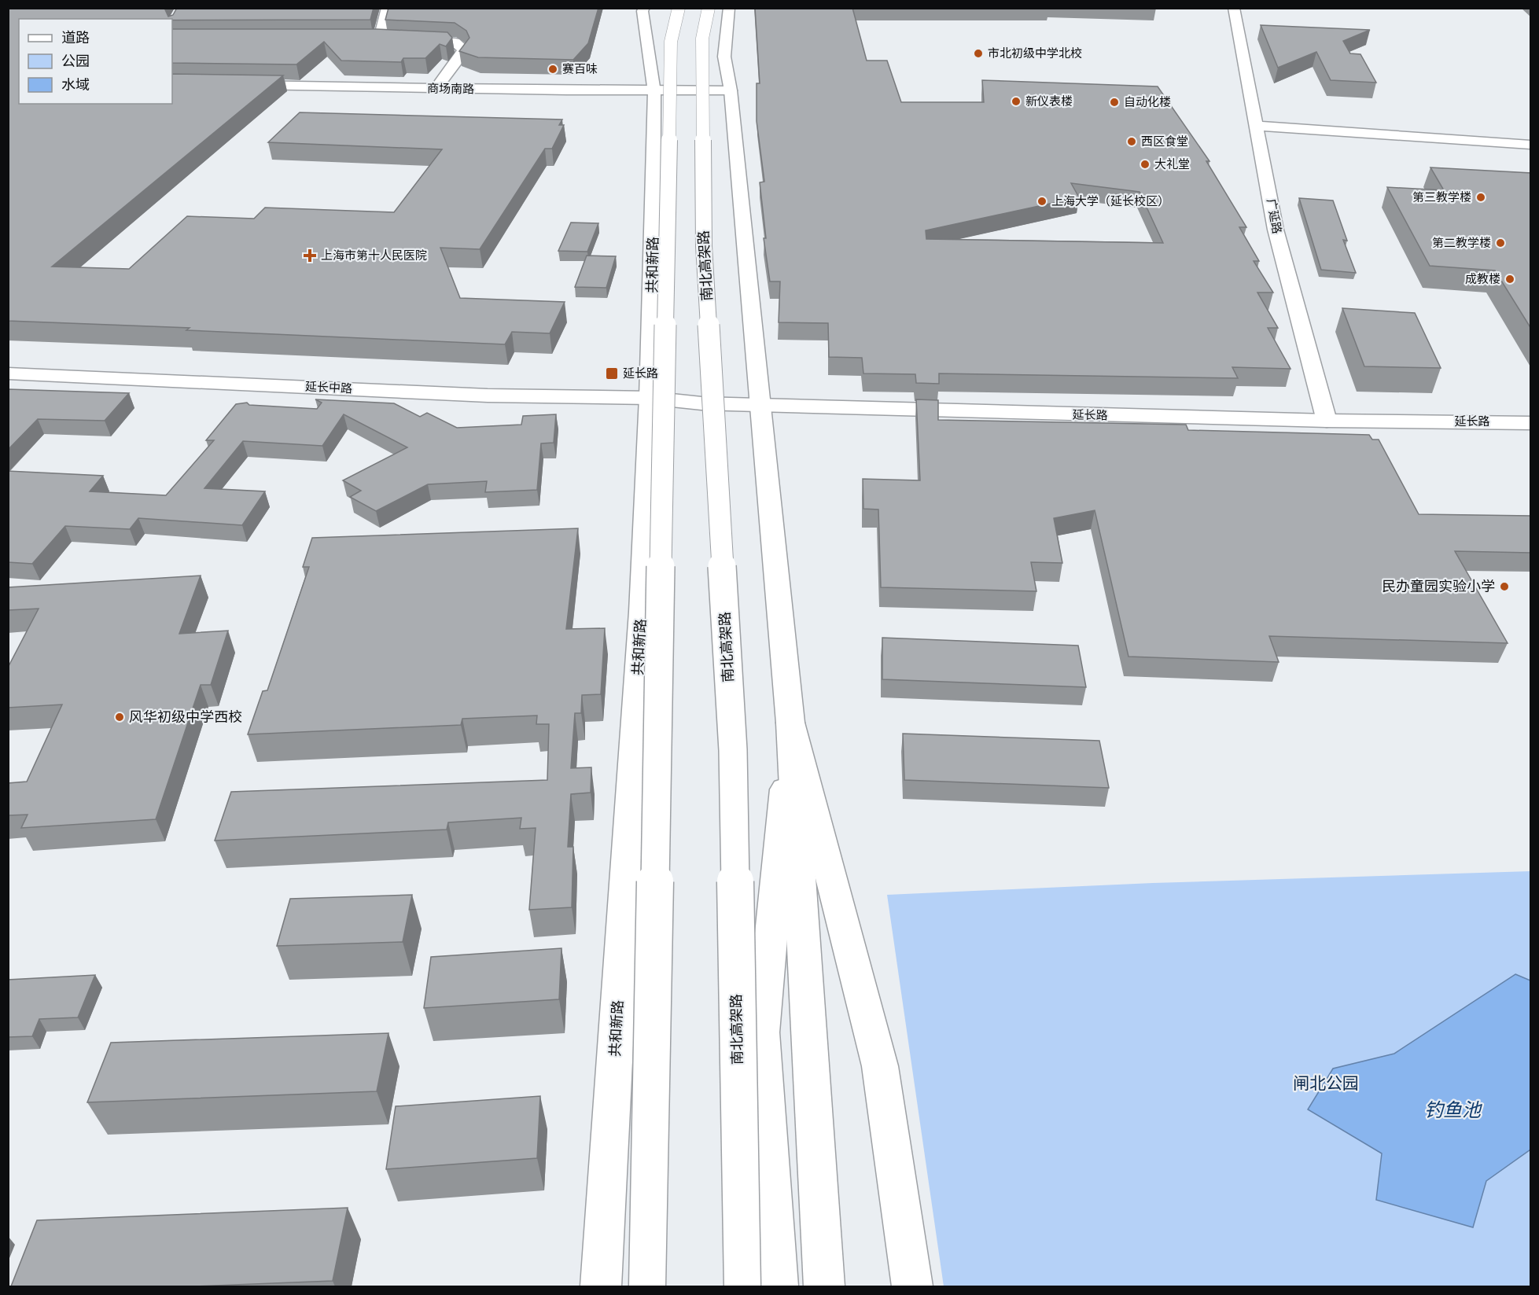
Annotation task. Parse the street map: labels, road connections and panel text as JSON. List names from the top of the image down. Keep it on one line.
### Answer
{"streets":{"main road":["商场南路","广延路","共和新路","南北高架路","延长中路","延长路"]},"crossings":[["商场南路","共和新路"],["广延路","延长路"],["共和新路","延长中路"],["共和新路","延长路"],["延长中路","延长路"]],"water":["钓鱼池"],"parks":["闸北公园"],"places":{"other":["市北初级中学北校","赛百味","新仪表楼","自动化楼","西区食堂","大礼堂","第三教学楼","上海大学（延长校区）","第二教学楼","成教楼","民办童园实验小学","风华初级中学西校"],"health":["上海市第十人民医院"],"transit":["延长路"]},"legend":["道路","公园","水域"]}
